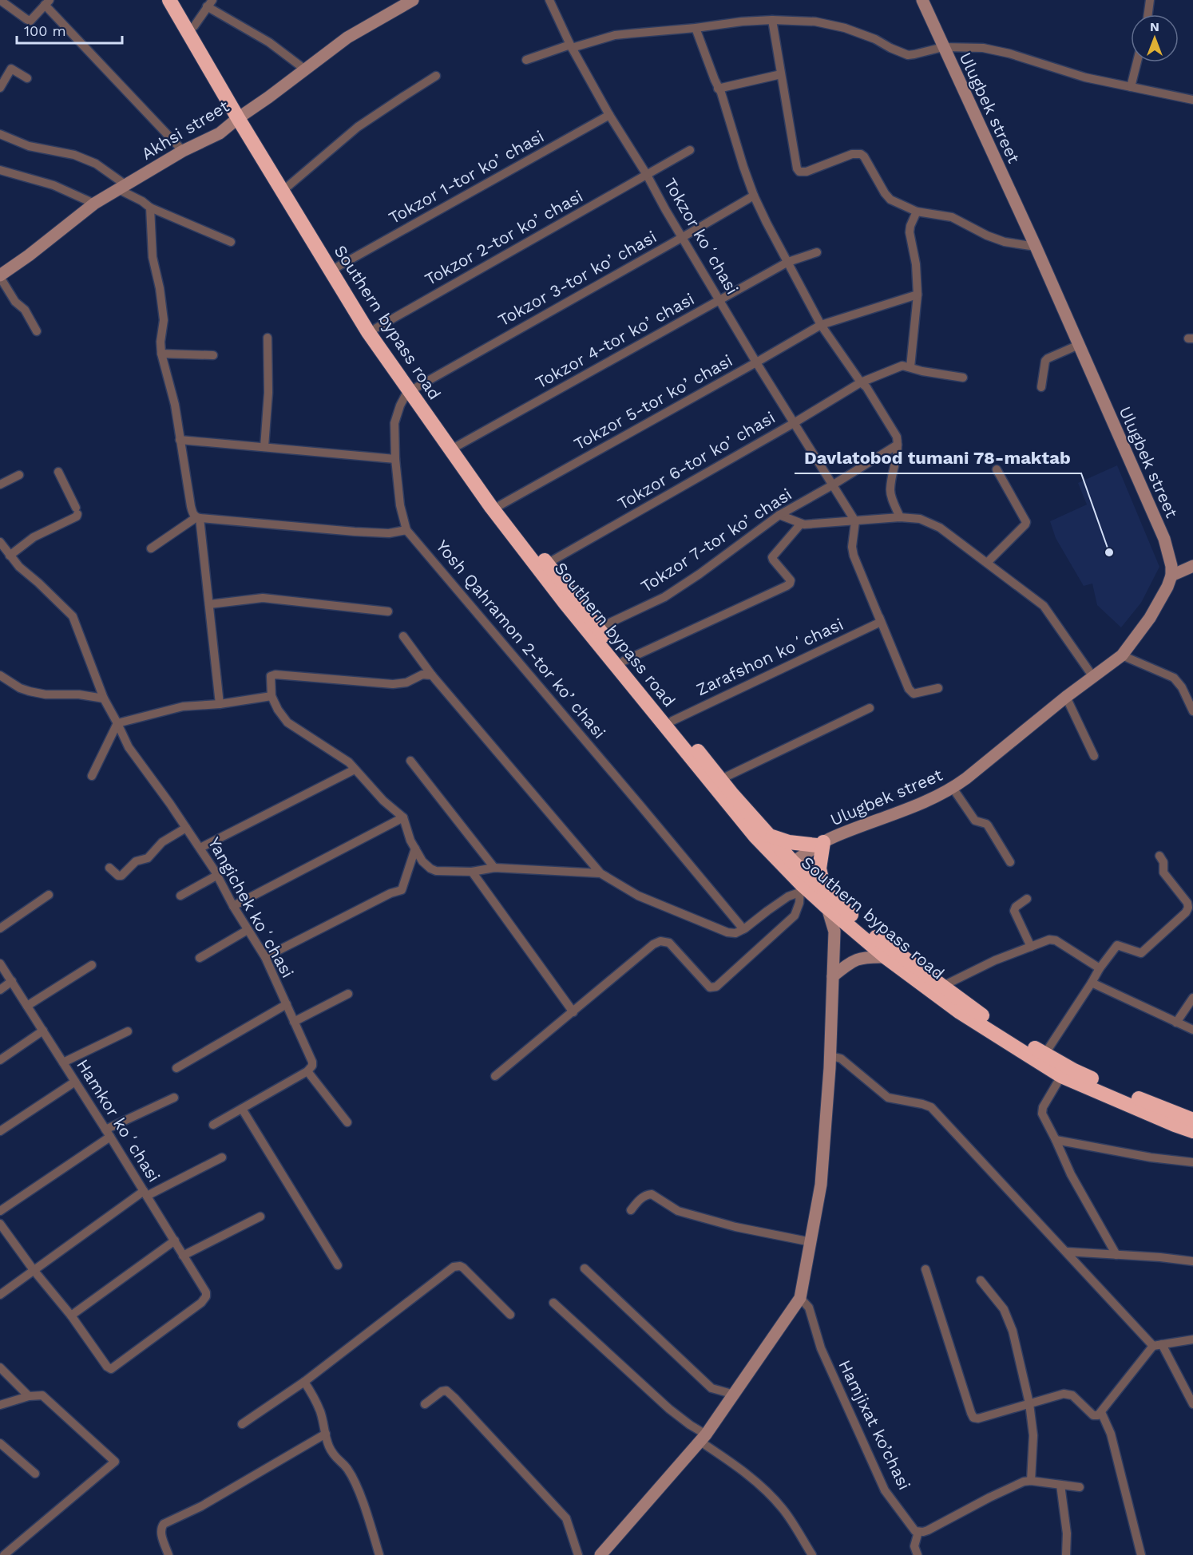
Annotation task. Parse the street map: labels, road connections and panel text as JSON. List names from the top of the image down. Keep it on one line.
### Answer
{"streets":{"highway":["Southern bypass road"],"street":["Ulugbek street","Akhsi street","Tokzor 1-tor koʼchasi","Tokzor koʻchasi","Tokzor 2-tor koʼchasi","Tokzor 3-tor koʼchasi","Tokzor 4-tor koʼchasi","Tokzor 5-tor koʼchasi","Tokzor 6-tor koʼchasi","Tokzor 7-tor koʼchasi","Yosh Qahramon 2-tor koʼchasi","Zarafshon koʻchasi","Yangichek koʻchasi","Hamkor koʻchasi","Hamjixat ko’chasi"]},"crossings":[["Ulugbek street","Southern bypass road"],["Akhsi street","Southern bypass road"],["Tokzor 1-tor koʼchasi","Tokzor koʻchasi"],["Tokzor 1-tor koʼchasi","Southern bypass road"],["Tokzor koʻchasi","Tokzor 2-tor koʼchasi"],["Tokzor koʻchasi","Tokzor 3-tor koʼchasi"],["Tokzor koʻchasi","Tokzor 4-tor koʼchasi"],["Tokzor koʻchasi","Tokzor 5-tor koʼchasi"],["Tokzor koʻchasi","Tokzor 6-tor koʼchasi"],["Tokzor koʻchasi","Tokzor 7-tor koʼchasi"],["Tokzor 2-tor koʼchasi","Southern bypass road"],["Tokzor 3-tor koʼchasi","Southern bypass road"],["Southern bypass road","Tokzor 4-tor koʼchasi"],["Southern bypass road","Tokzor 5-tor koʼchasi"],["Southern bypass road","Tokzor 6-tor koʼchasi"],["Southern bypass road","Tokzor 7-tor koʼchasi"],["Southern bypass road","Zarafshon koʻchasi"]],"places":["Davlatobod tumani 78-maktab"],"scale_bar":"100 m","north":"top"}
